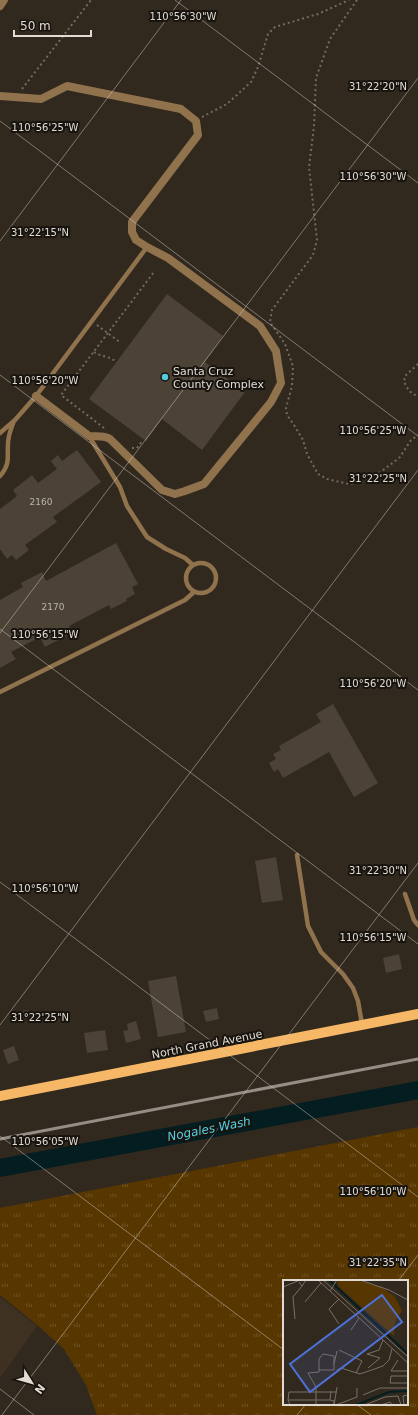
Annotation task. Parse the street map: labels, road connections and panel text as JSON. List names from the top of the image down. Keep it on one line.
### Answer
{"streets":{"main road":["North Grand Avenue"]},"water":["Nogales Wash"],"places":["Santa Cruz County Complex"],"house_numbers":["2160","2170"],"scale_bar":"50 m","north":"bottom right","coordinates":["110°56'30\"W","31°22'20\"N","110°56'25\"W","31°22'15\"N","110°56'20\"W","31°22'25\"N","110°56'15\"W","31°22'30\"N","110°56'10\"W","110°56'05\"W","31°22'35\"N"]}
